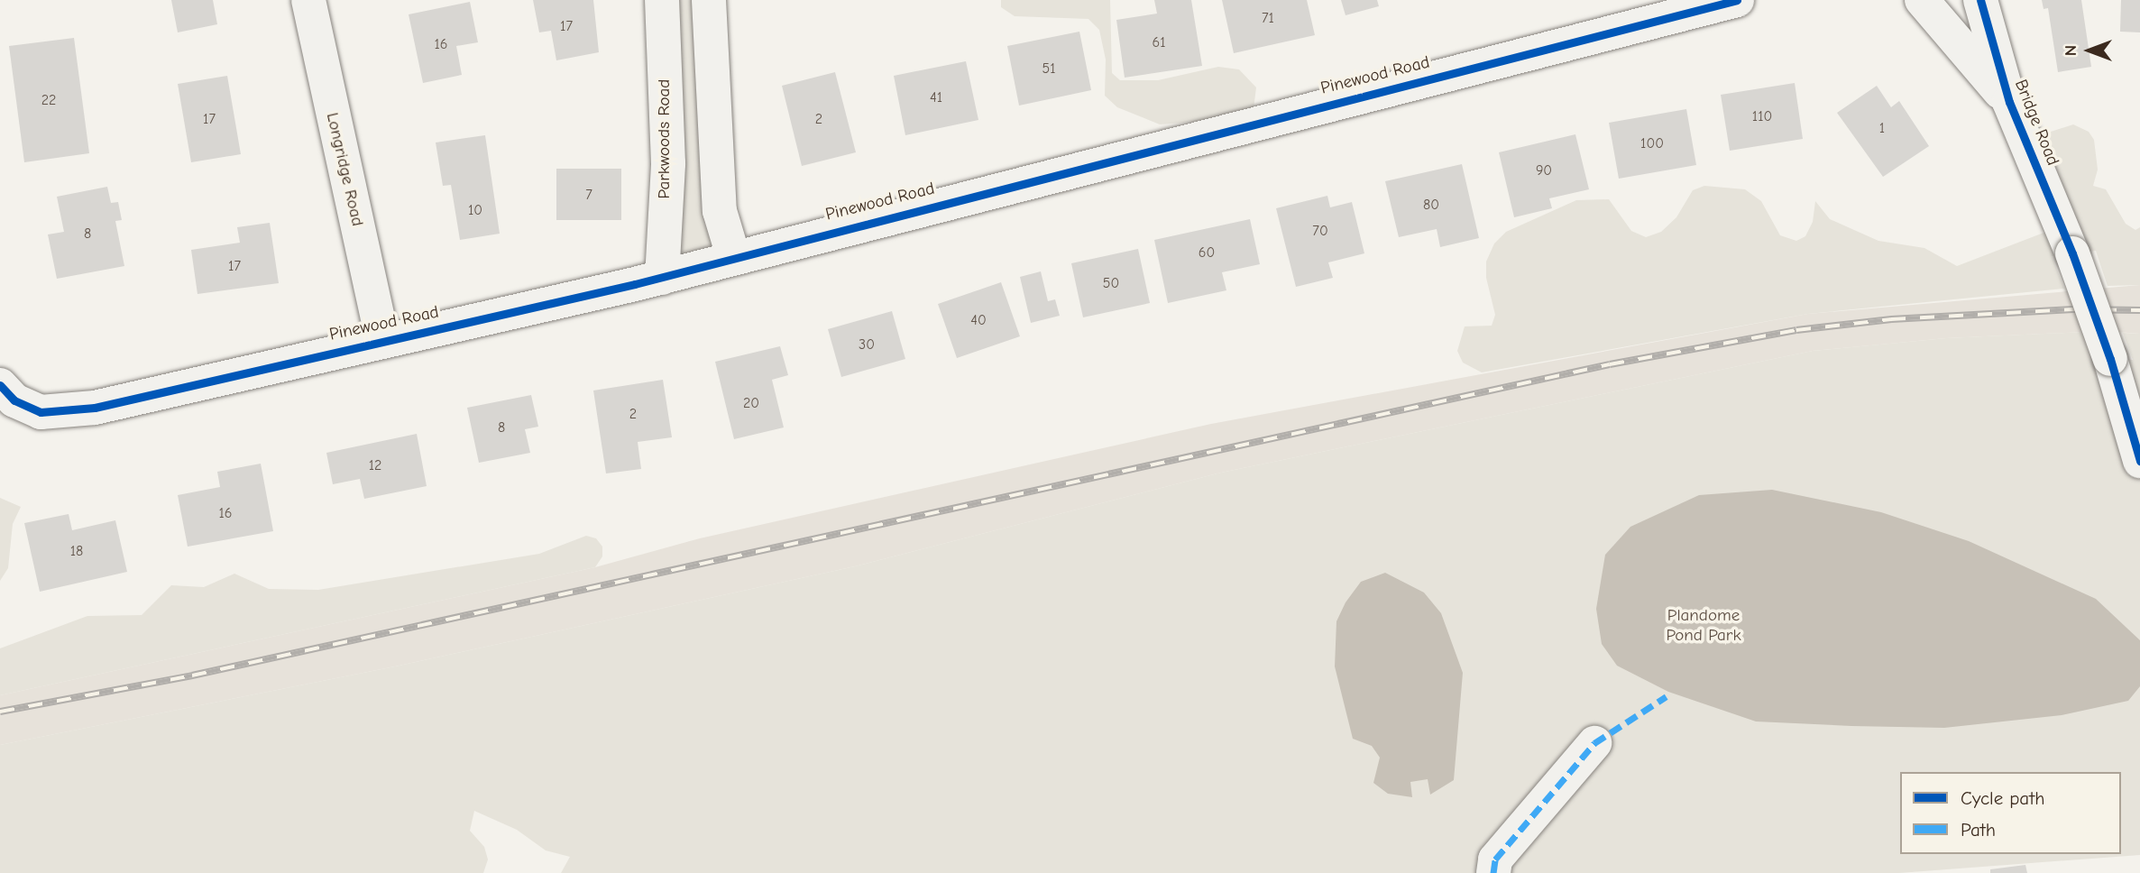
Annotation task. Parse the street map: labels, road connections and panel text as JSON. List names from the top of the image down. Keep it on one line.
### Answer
{"streets":{"street":["Pinewood Road","Bridge Road","Parkwoods Road","Longridge Road"]},"crossings":[["Pinewood Road","Parkwoods Road"],["Pinewood Road","Longridge Road"]],"parks":["Plandome Pond Park"],"house_numbers":["71","17","61","16","51","41","22","110","17","2","1","100","90","7","80","10","70","8","60","17","50","40","30","20","2","8","12","16","18"],"legend":["Cycle path","Path"],"north":"left"}
